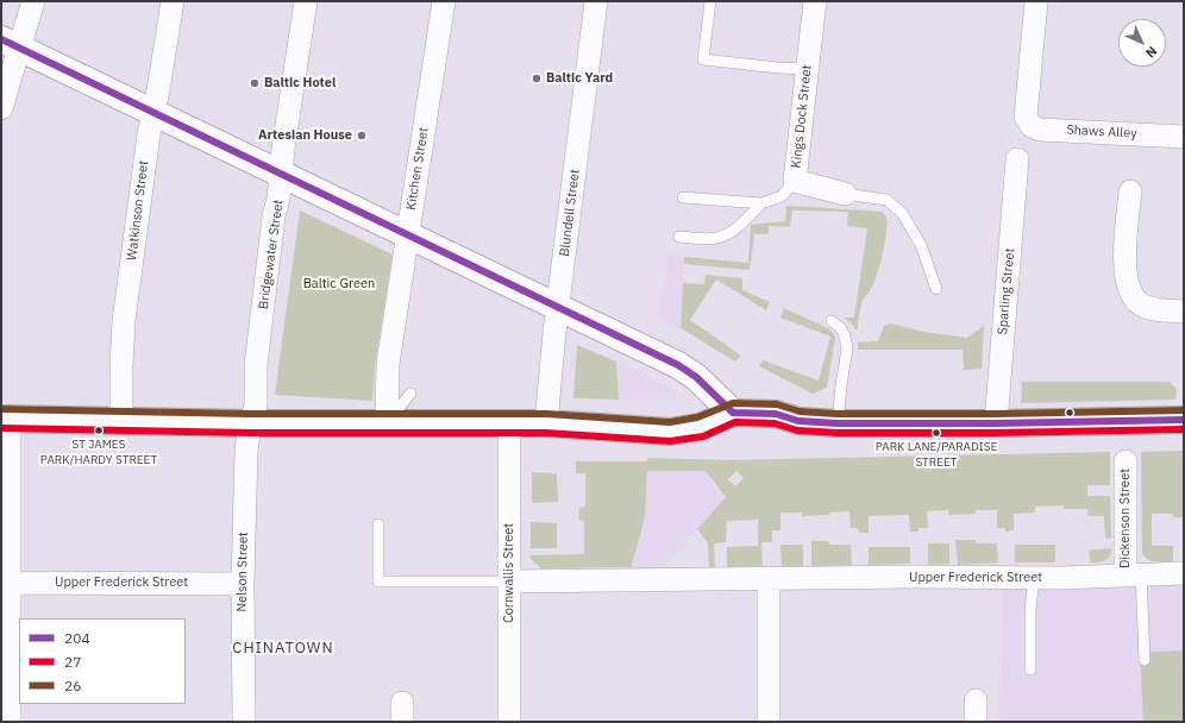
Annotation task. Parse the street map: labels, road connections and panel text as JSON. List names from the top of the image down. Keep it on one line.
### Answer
{"streets":{"street":["Kings Dock Street","Shaws Alley","Kitchen Street","Watkinson Street","Blundell Street","Bridgewater Street","Sparling Street","Dickenson Street","Nelson Street","Cornwallis Street","Upper Frederick Street"]},"crossings":[["Bridgewater Street","Nelson Street"],["Dickenson Street","Upper Frederick Street"],["Nelson Street","Upper Frederick Street"],["Cornwallis Street","Upper Frederick Street"]],"districts":["CHINATOWN"],"parks":["Baltic Green"],"places":["Baltic Yard","Baltic Hotel","Artesian House","ST JAMES PARK/HARDY STREET","PARK LANE/PARADISE STREET"],"lines":["transit line 204","transit line 26","transit line 27"],"legend":["204","27","26"],"north":"bottom right"}
